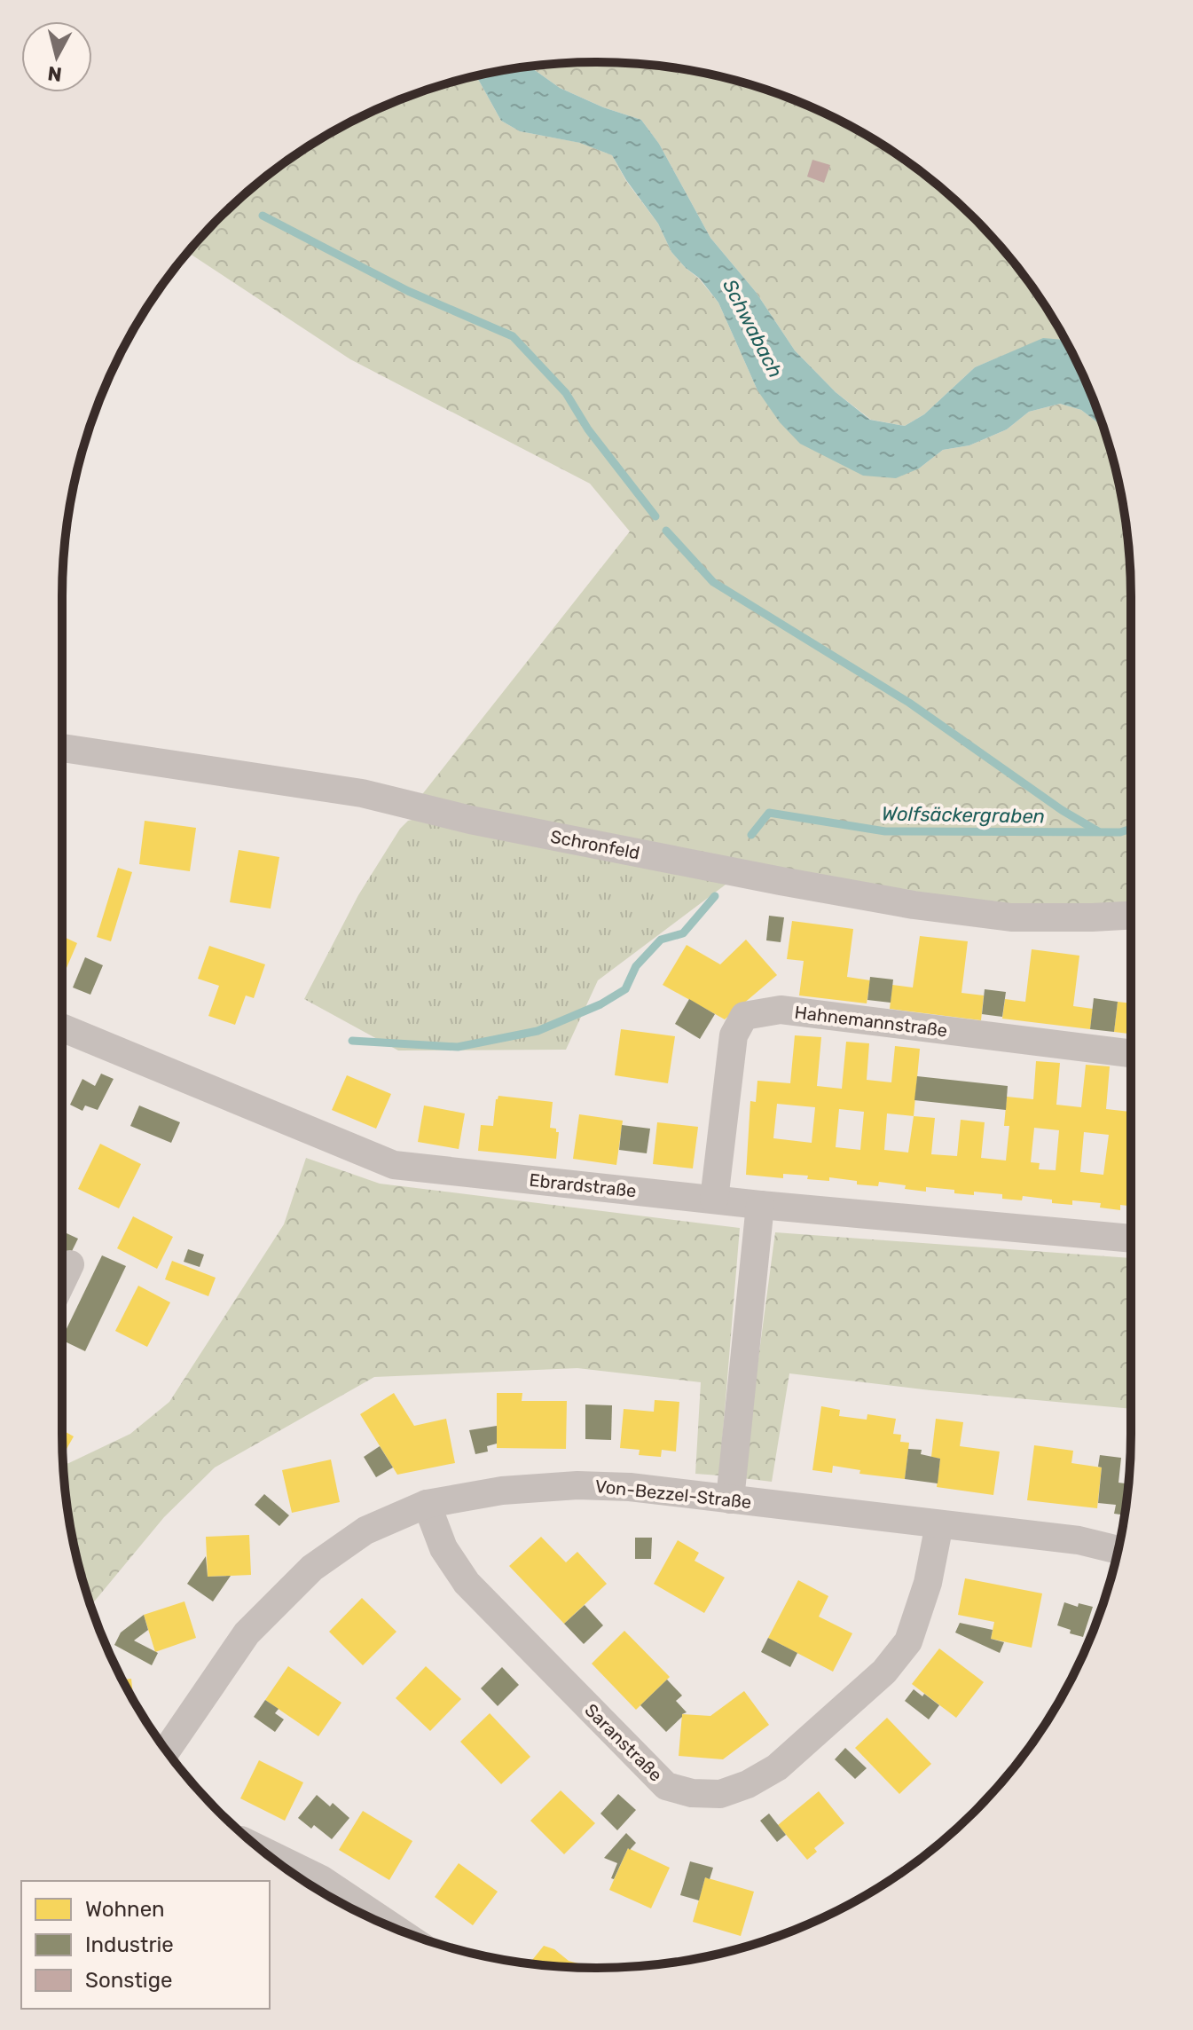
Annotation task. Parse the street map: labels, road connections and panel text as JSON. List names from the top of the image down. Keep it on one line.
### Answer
{"streets":{"street":["Schronfeld","Hahnemannstraße","Ebrardstraße","Von-Bezzel-Straße","Saranstraße"]},"crossings":[["Hahnemannstraße","Ebrardstraße"],["Von-Bezzel-Straße","Saranstraße"]],"water":["Schwabach","Wolfsäckergraben"],"legend":["Wohnen","Industrie","Sonstige"],"north":"bottom"}
